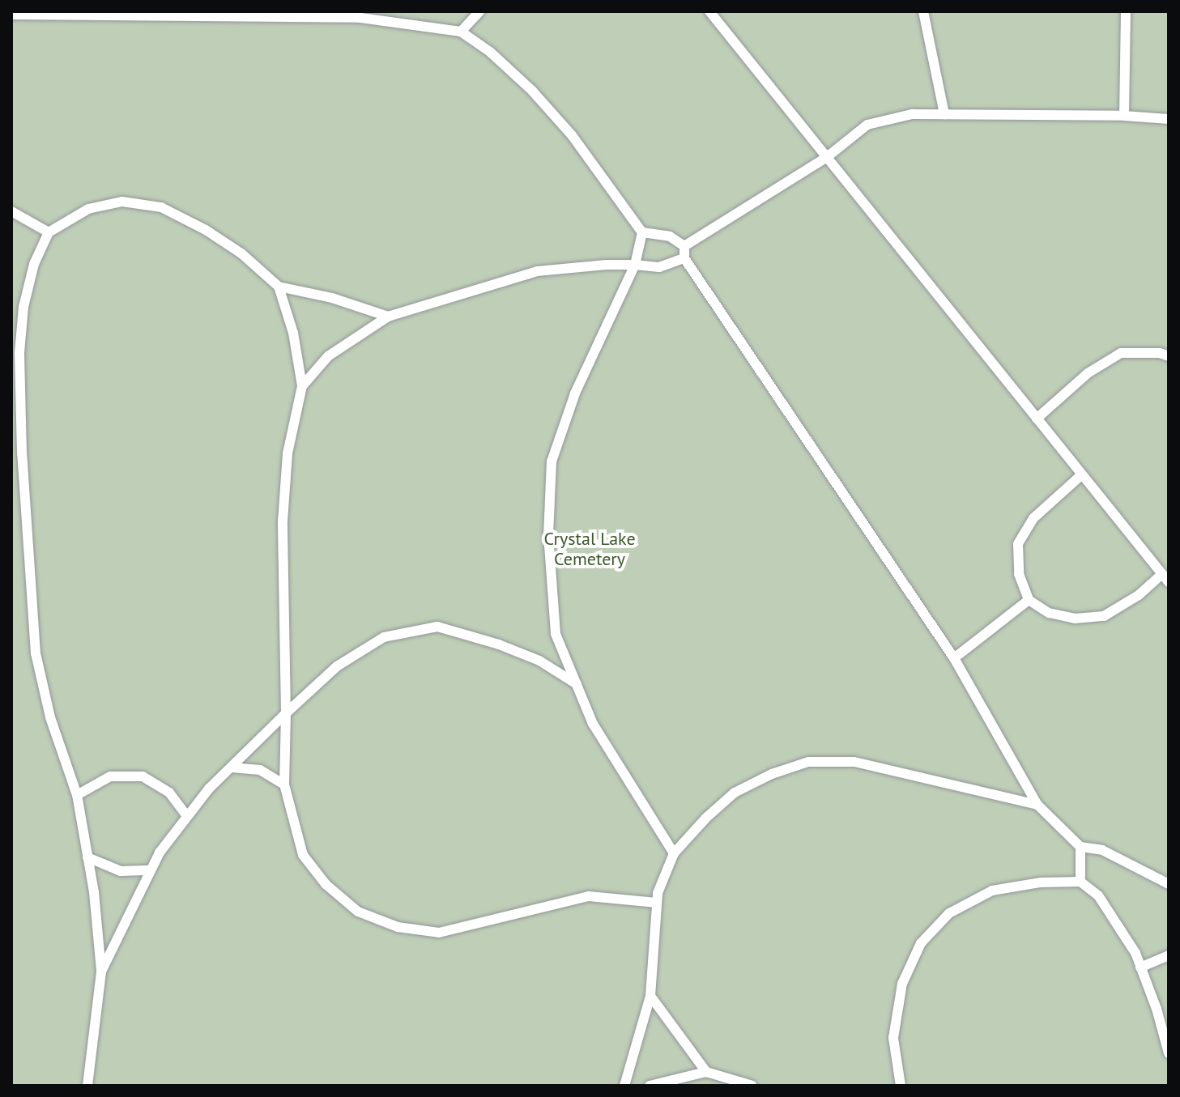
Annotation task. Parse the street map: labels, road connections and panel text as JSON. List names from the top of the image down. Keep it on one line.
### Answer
{"parks":["Crystal Lake Cemetery"]}
